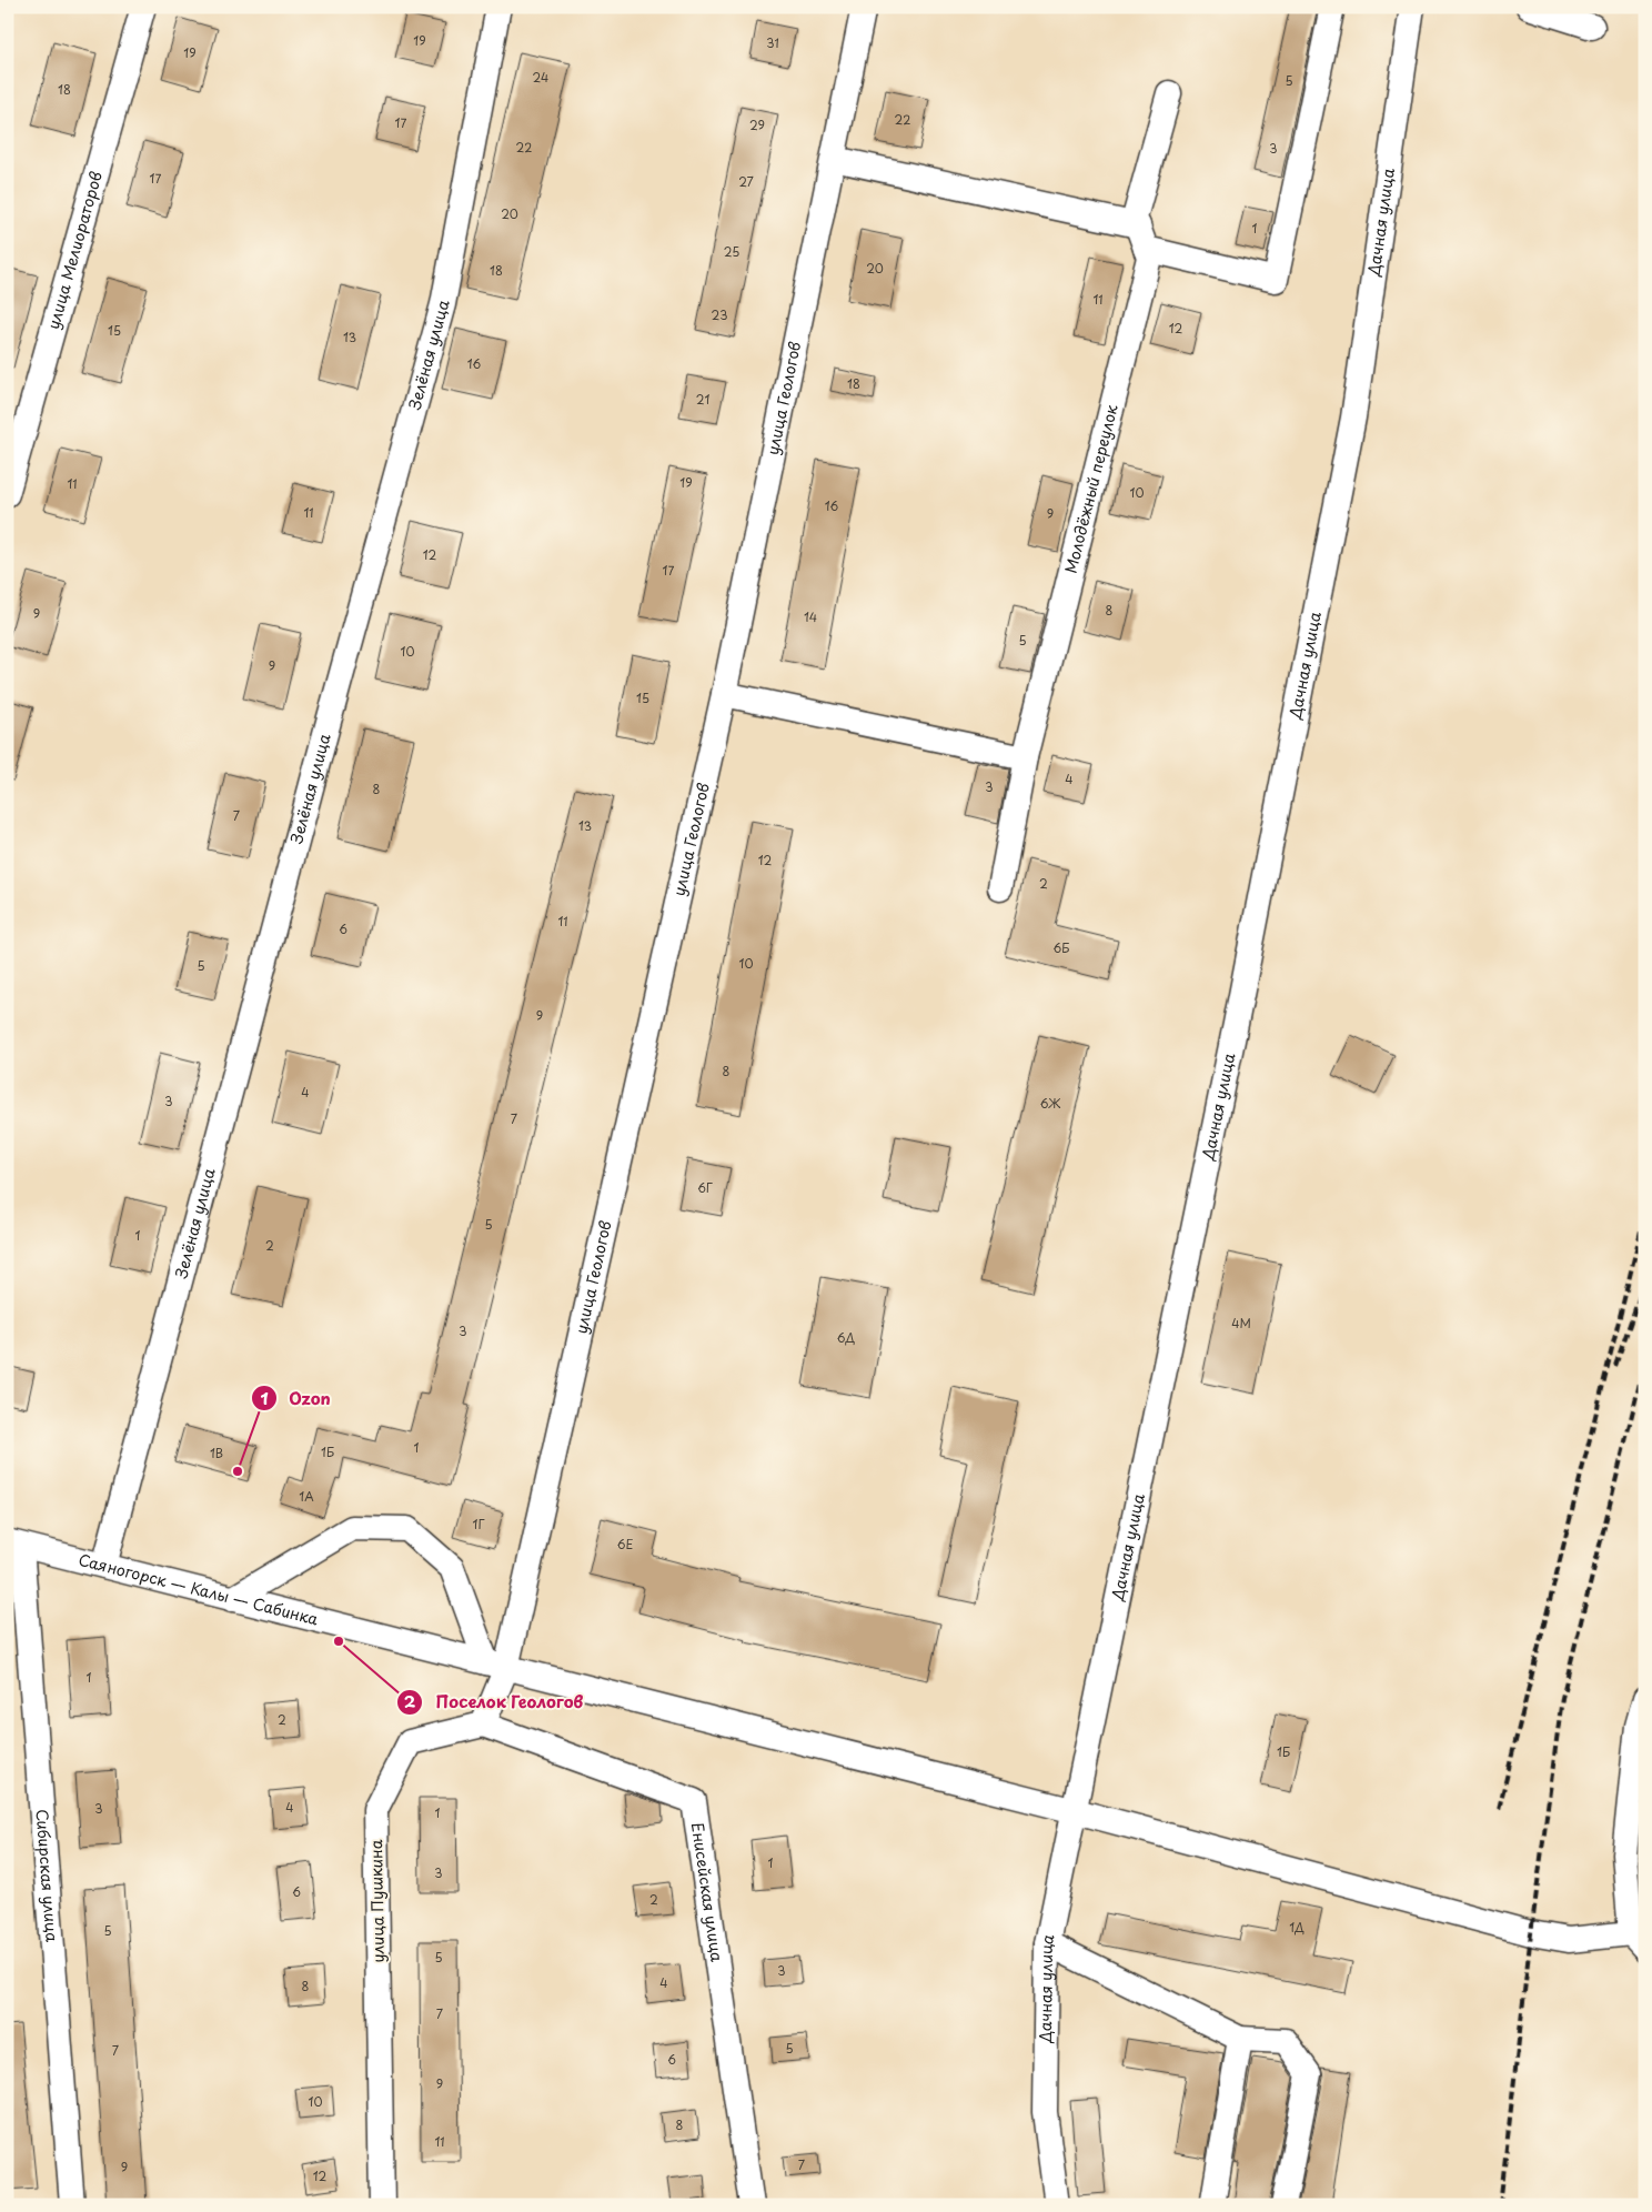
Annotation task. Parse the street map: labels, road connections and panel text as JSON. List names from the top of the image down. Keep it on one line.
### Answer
{"streets":{"street":["Дачная улица","улица Мелиораторов","Зелёная улица","улица Геологов","Молодёжный переулок","Саяногорск — Калы — Сабинка","Сибирская улица","Енисейская улица","улица Пушкина"]},"crossings":[["Дачная улица","Саяногорск — Калы — Сабинка"],["Зелёная улица","Саяногорск — Калы — Сабинка"],["улица Геологов","Саяногорск — Калы — Сабинка"],["Саяногорск — Калы — Сабинка","Сибирская улица"],["Енисейская улица","улица Пушкина"]],"places":["Ozon","Поселок Геологов"],"house_numbers":["19","31","19","24","5","18","22","17","29","22","3","17","27","20","1","25","20","18","11","23","12","15","13","16","18","21","19","11","10","16","11","9","12","17","8","9","14","5","10","9","15","4","3","8","7","13","12","2","11","6","6Б","10","5","9","8","4","3","6Ж","7","6Г","5","1","2","4М","3","6Д","1","1Б","1В","1А","1Г","6Е","1","2","1Б","4","3","1","1","3","6","2","1Д","5","5","3","4","8","7","5","7","6","9","10","8","11","7","9","12"]}
